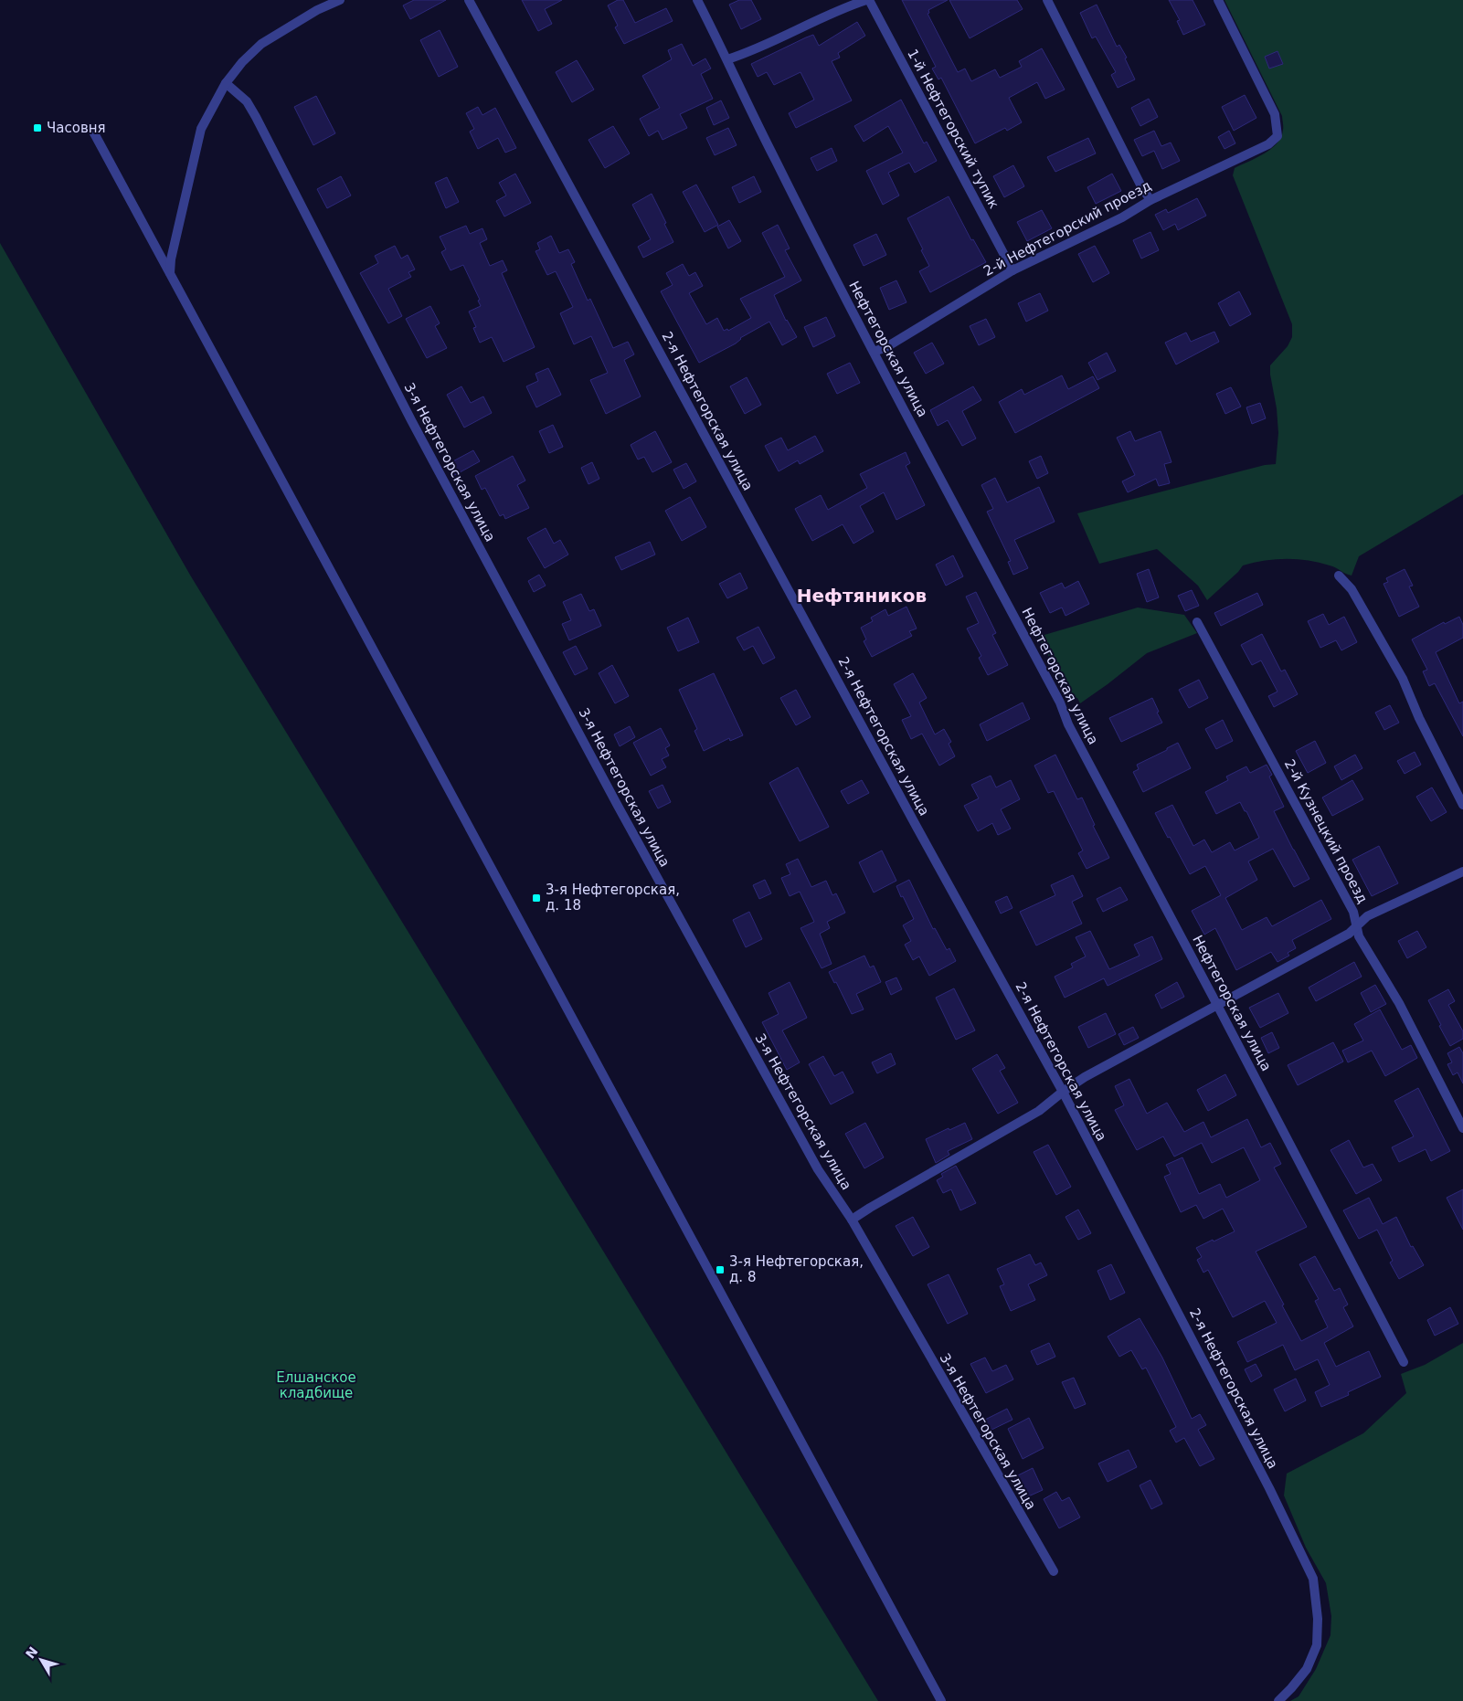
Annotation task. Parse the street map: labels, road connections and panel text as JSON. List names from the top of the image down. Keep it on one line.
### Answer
{"streets":{"street":["1-й Нефтегорский тупик","2-й Нефтегорский проезд","Нефтегорская улица","2-я Нефтегорская улица","3-я Нефтегорская улица","2-й Кузнецкий проезд"]},"crossings":[["1-й Нефтегорский тупик","2-й Нефтегорский проезд"],["2-й Нефтегорский проезд","Нефтегорская улица"]],"districts":["Нефтяников"],"parks":["Елшанское кладбище"],"places":{"transit":["Часовня","3-я Нефтегорская, д. 18","3-я Нефтегорская, д. 8"]},"north":"top left"}
